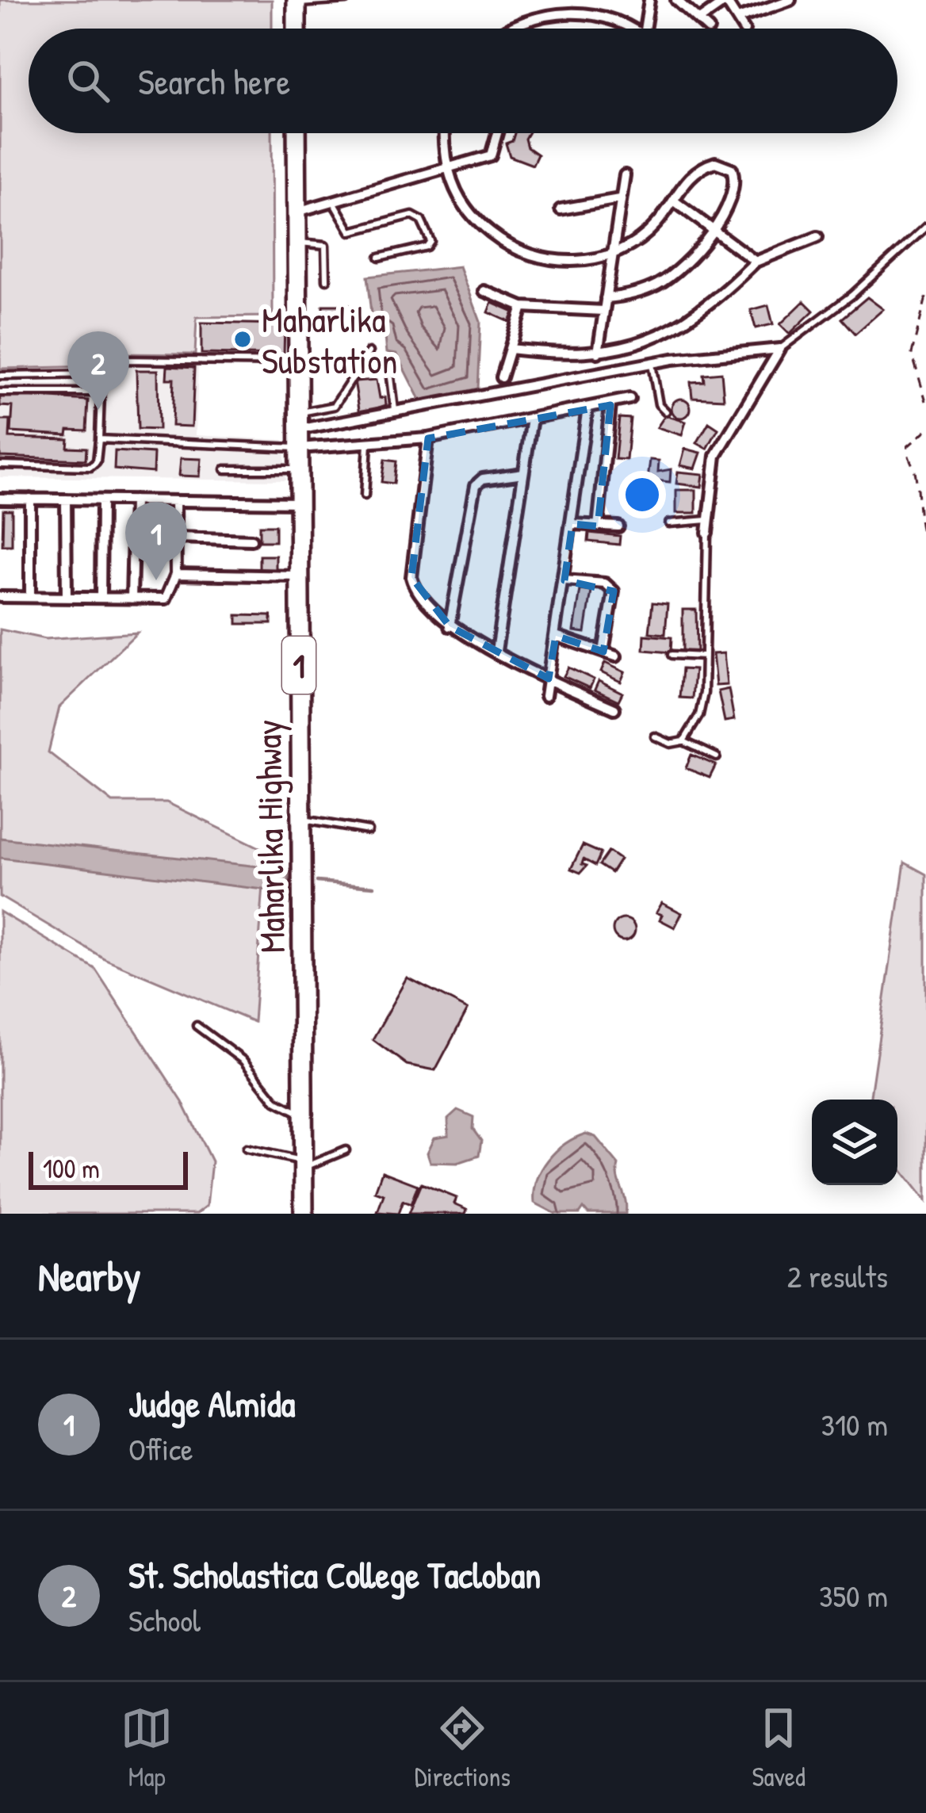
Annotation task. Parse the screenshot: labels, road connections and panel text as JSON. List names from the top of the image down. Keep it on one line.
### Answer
{"streets":{"highway":["1","Maharlika Highway"]},"places":["Maharlika Substation"],"scale_bar":"100 m","page":{"search":"Search here","pins":["2","1"],"scale":"100 m","heading":["Nearby","2 results"],"list":[{"mark":"1","name":"Judge Almida","note":"Office","value":"310 m"},{"mark":"2","name":"St. Scholastica College Tacloban","note":"School","value":"350 m"}],"nav":["Map","Directions","Saved"]}}
